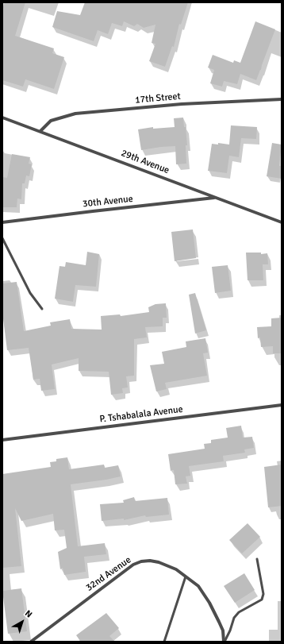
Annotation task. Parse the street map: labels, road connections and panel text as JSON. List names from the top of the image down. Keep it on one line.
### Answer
{"streets":{"street":["17th Street","29th Avenue","30th Avenue","P. Tshabalala Avenue","32nd Avenue"]},"crossings":[["17th Street","29th Avenue"],["29th Avenue","30th Avenue"]],"north":"top right"}
